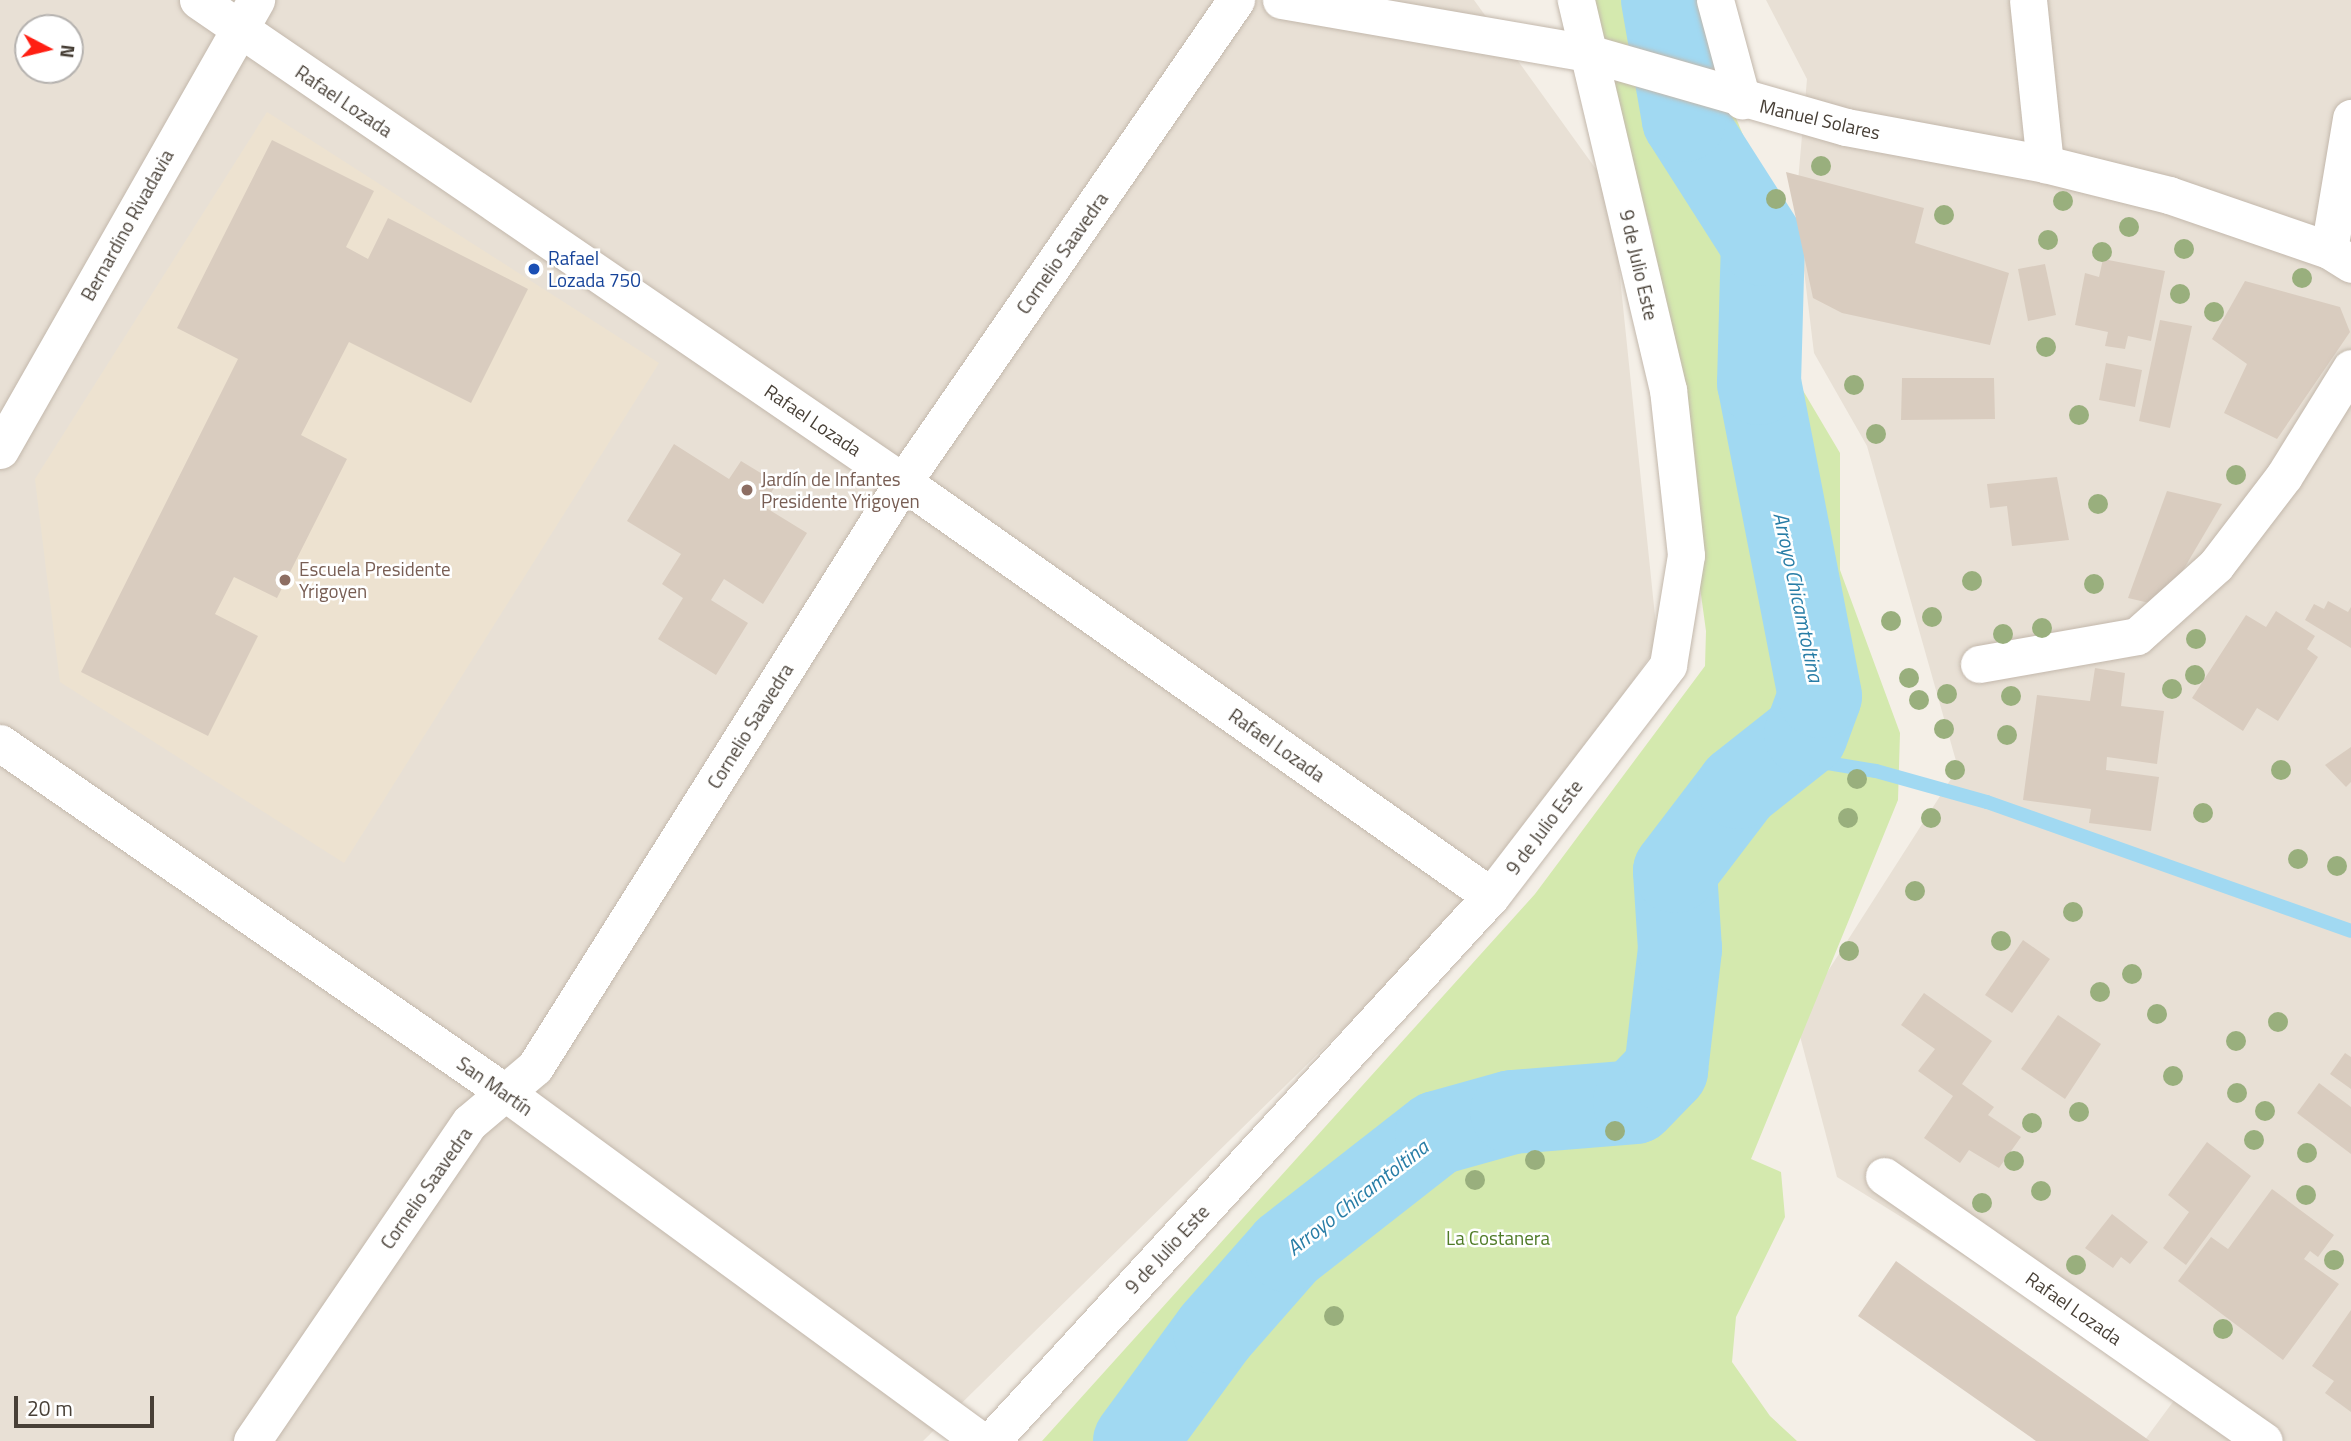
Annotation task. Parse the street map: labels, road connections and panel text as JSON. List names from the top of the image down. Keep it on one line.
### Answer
{"streets":{"street":["Rafael Lozada","Manuel Solares","Bernardino Rivadavia","Cornelio Saavedra","9 de Julio Este","San Martín"]},"crossings":[["Rafael Lozada","Bernardino Rivadavia"],["Rafael Lozada","Cornelio Saavedra"],["Rafael Lozada","9 de Julio Este"],["Manuel Solares","9 de Julio Este"],["Cornelio Saavedra","San Martín"]],"water":["Arroyo Chicamtoltina"],"parks":["La Costanera"],"places":["Rafael Lozada 750","Jardín de Infantes Presidente Yrigoyen","Escuela Presidente Yrigoyen"],"scale_bar":"20 m","north":"right"}
